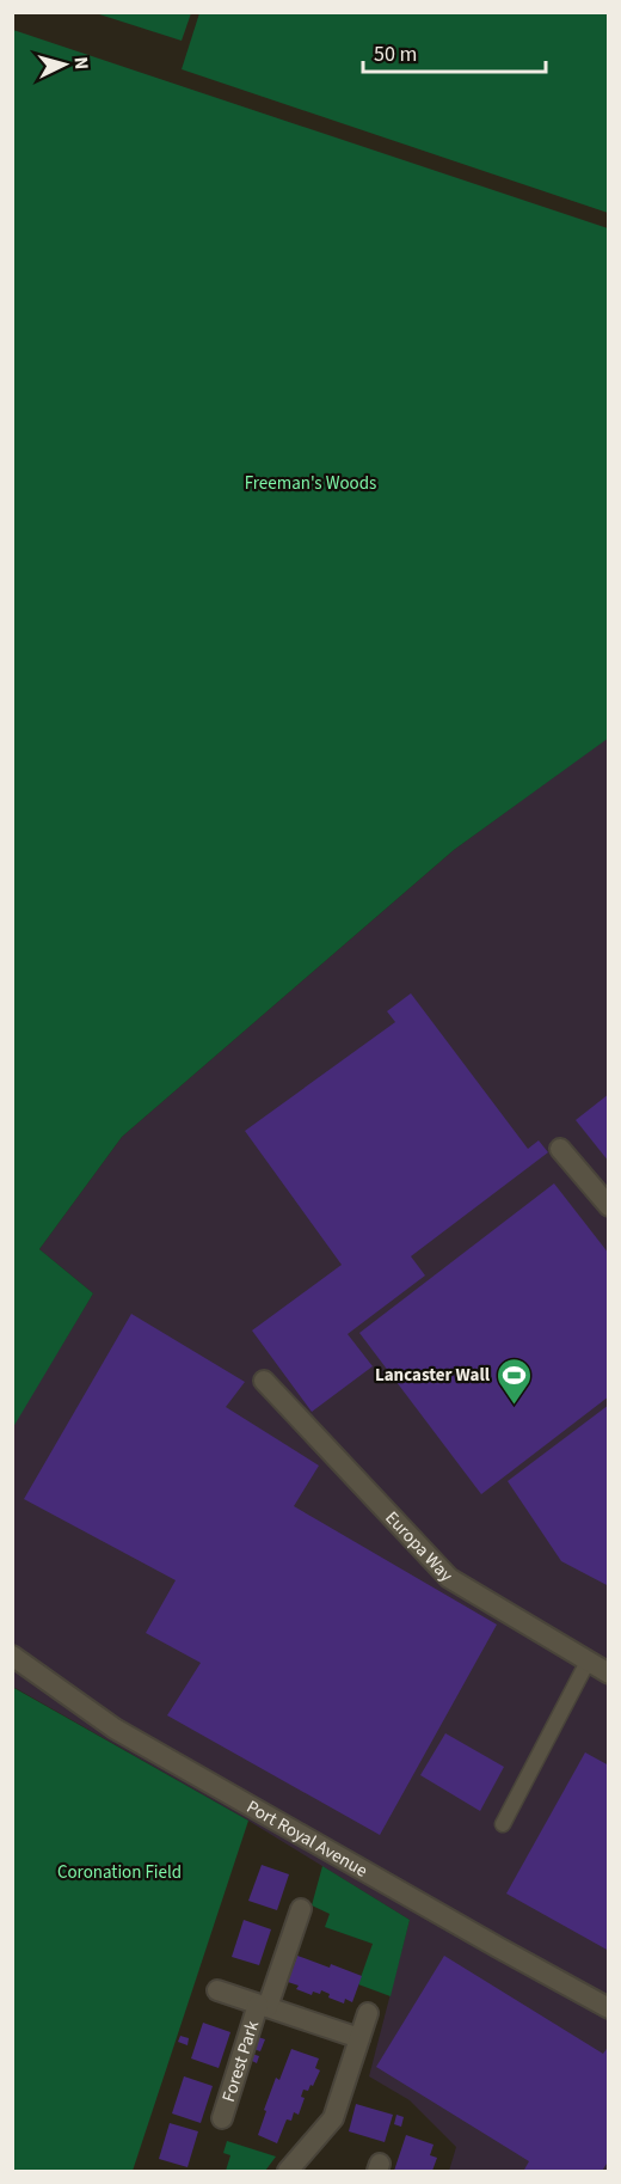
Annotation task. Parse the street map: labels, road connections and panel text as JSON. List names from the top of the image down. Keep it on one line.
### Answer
{"streets":{"street":["Europa Way","Port Royal Avenue","Forest Park"]},"parks":["Freeman's Woods","Coronation Field"],"places":{"sports":["Lancaster Wall"]},"scale_bar":"50 m","north":"right"}
